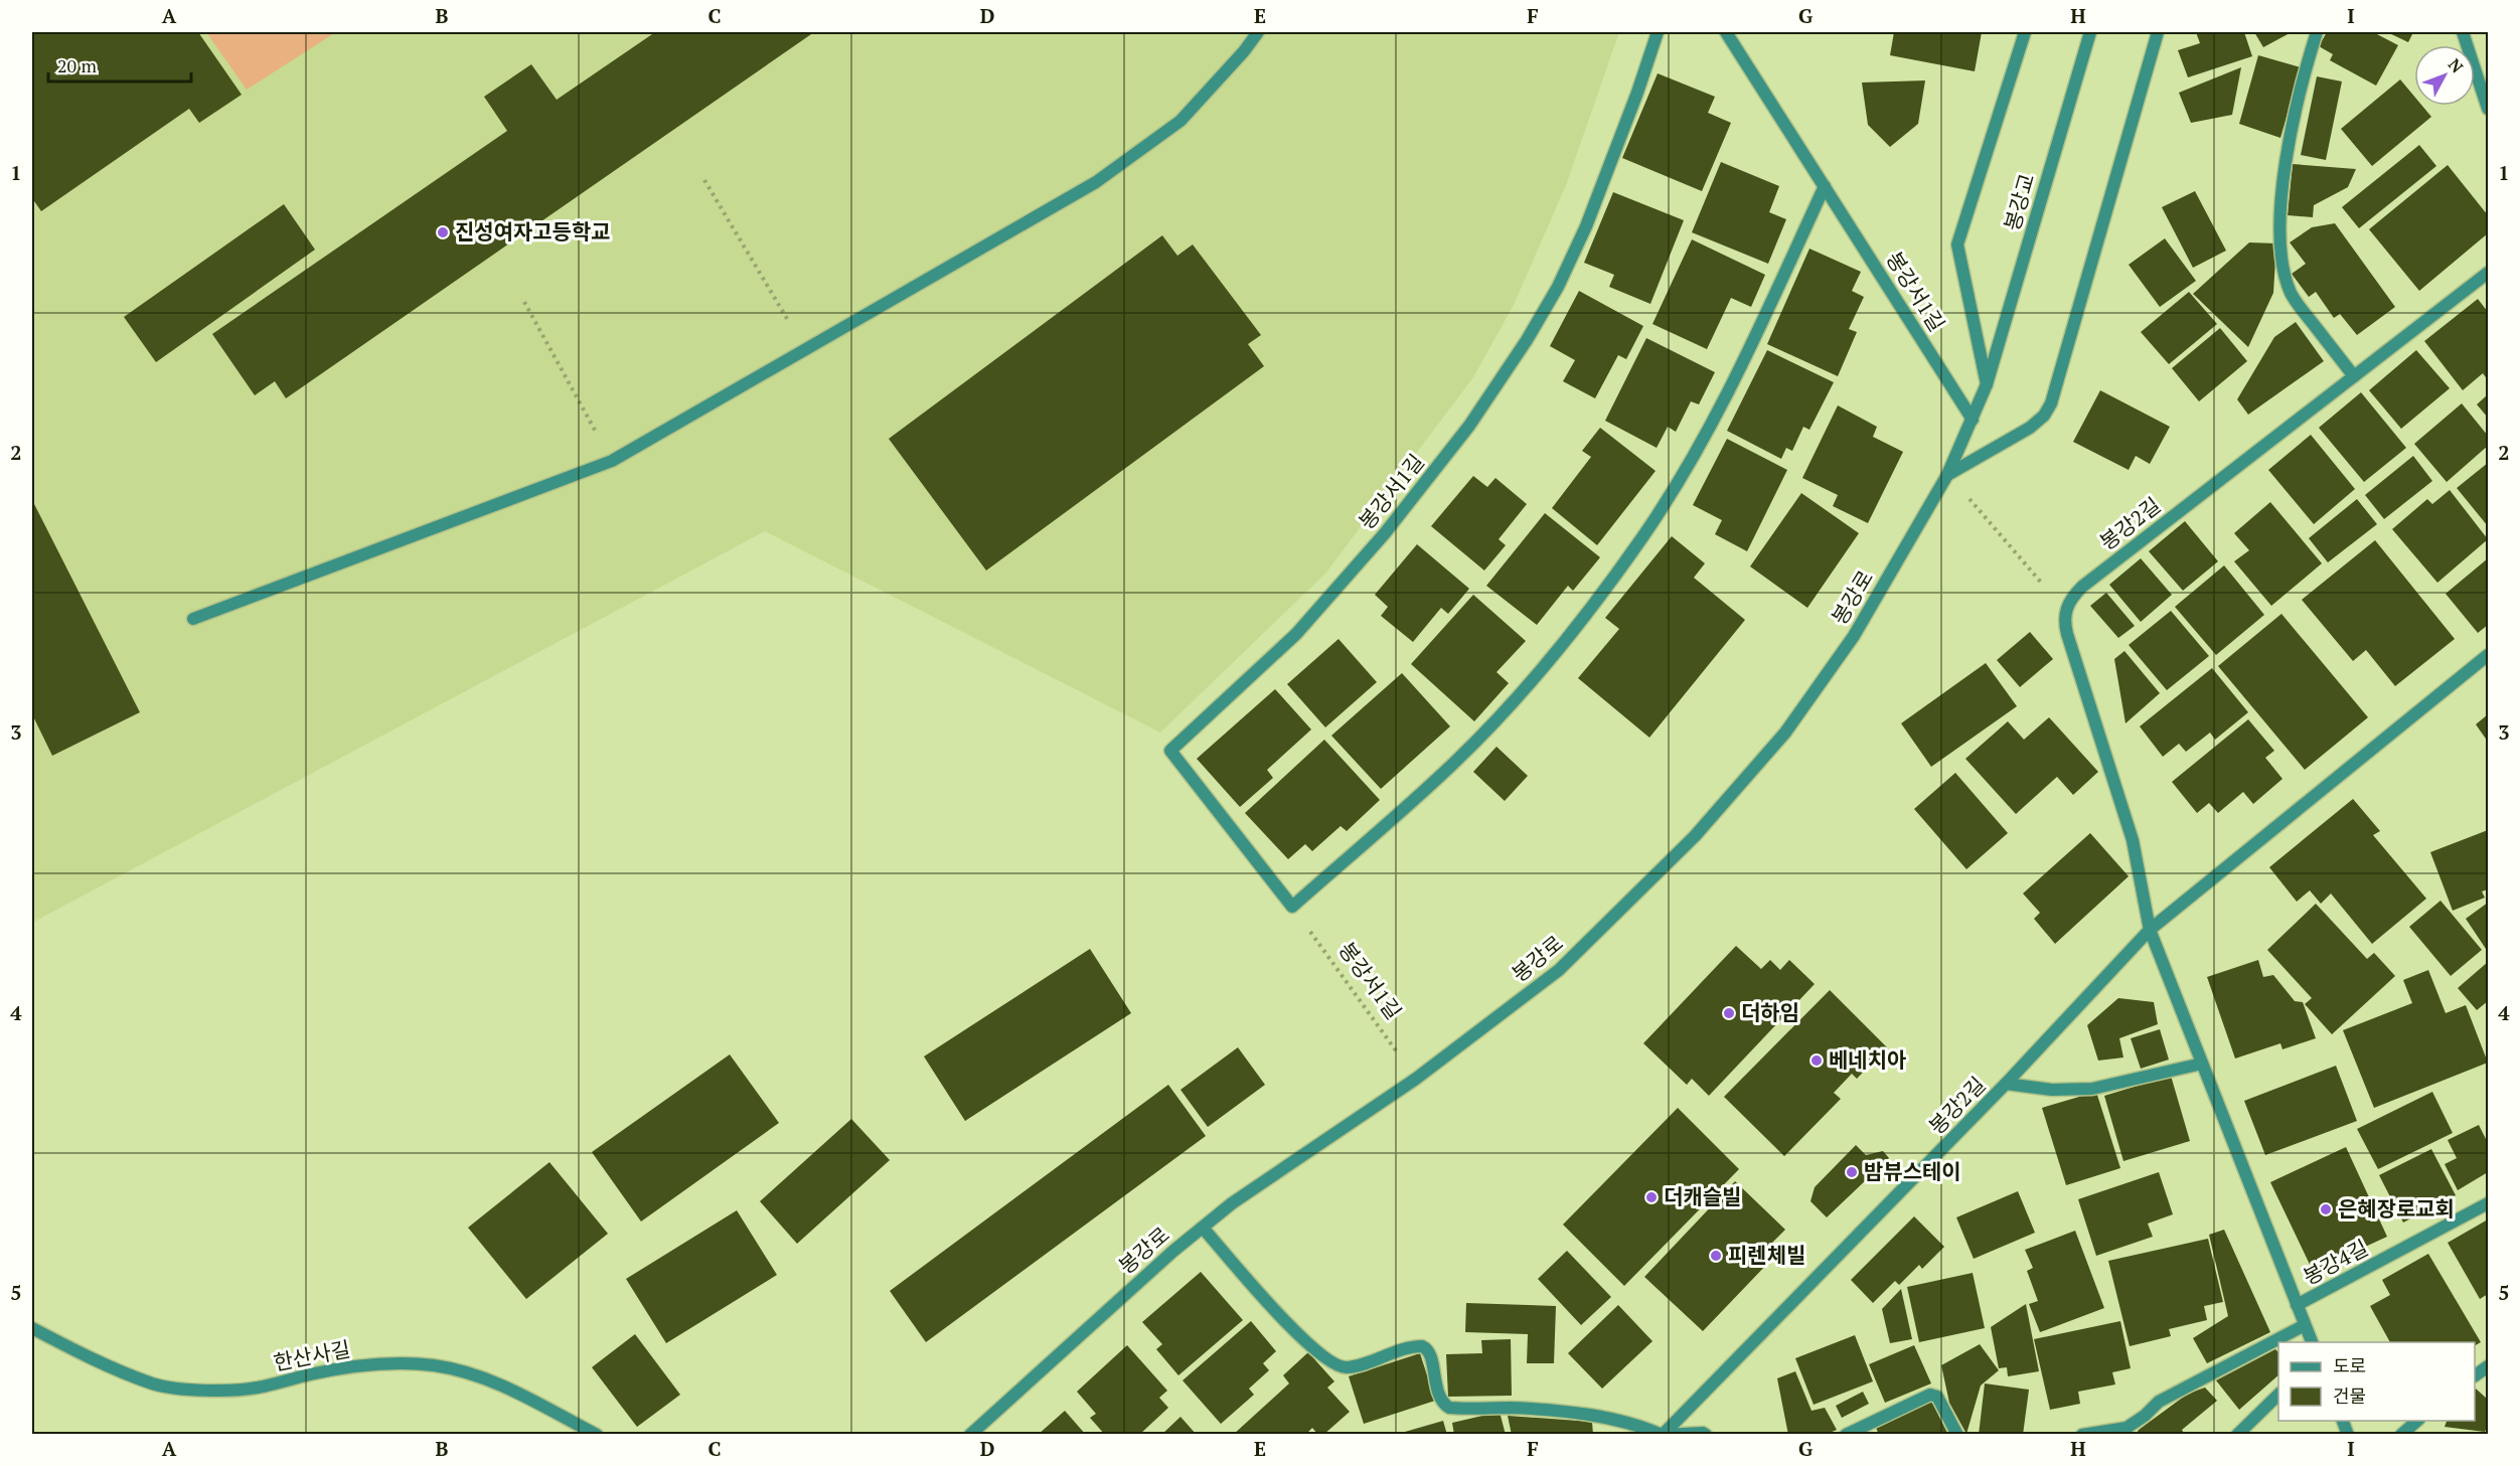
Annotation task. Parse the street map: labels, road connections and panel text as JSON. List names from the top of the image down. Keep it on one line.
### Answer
{"streets":{"street":["봉강교","봉강서1길","봉강2길","봉강로","봉강4길","한산사길"]},"crossings":[["봉강교","봉강로"],["봉강서1길","봉강로"]],"places":["진성여자고등학교","더하임","베네치아","밤뷰스테이","더캐슬빌","은혜장로교회","피렌체빌"],"legend":["도로","건물"],"scale_bar":"20 m","north":"top right","grid":{"columns":["A","B","C","D","E","F","G","H","I"],"rows":["1","2","3","4","5"]}}
